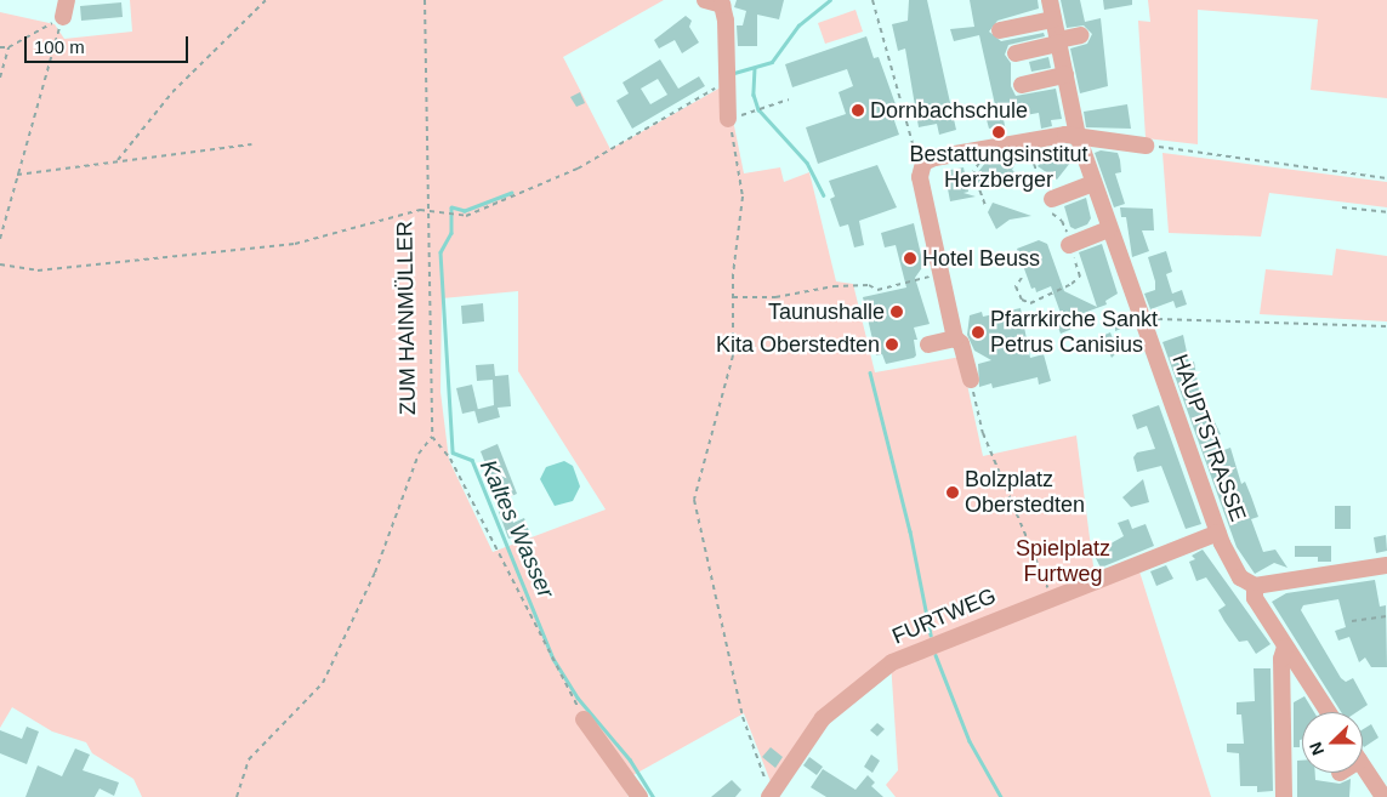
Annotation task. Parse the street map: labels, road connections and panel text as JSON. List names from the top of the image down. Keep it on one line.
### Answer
{"streets":{"street":["HAUPTSTRASSE","FURTWEG"],"path":["ZUM HAINMÜLLER"]},"crossings":[["HAUPTSTRASSE","FURTWEG"]],"water":["Kaltes Wasser"],"parks":["Spielplatz Furtweg"],"places":["Dornbachschule","Bestattungsinstitut Herzberger","Hotel Beuss","Taunushalle","Pfarrkirche Sankt Petrus Canisius","Kita Oberstedten","Bolzplatz Oberstedten"],"scale_bar":"100 m","north":"left"}
